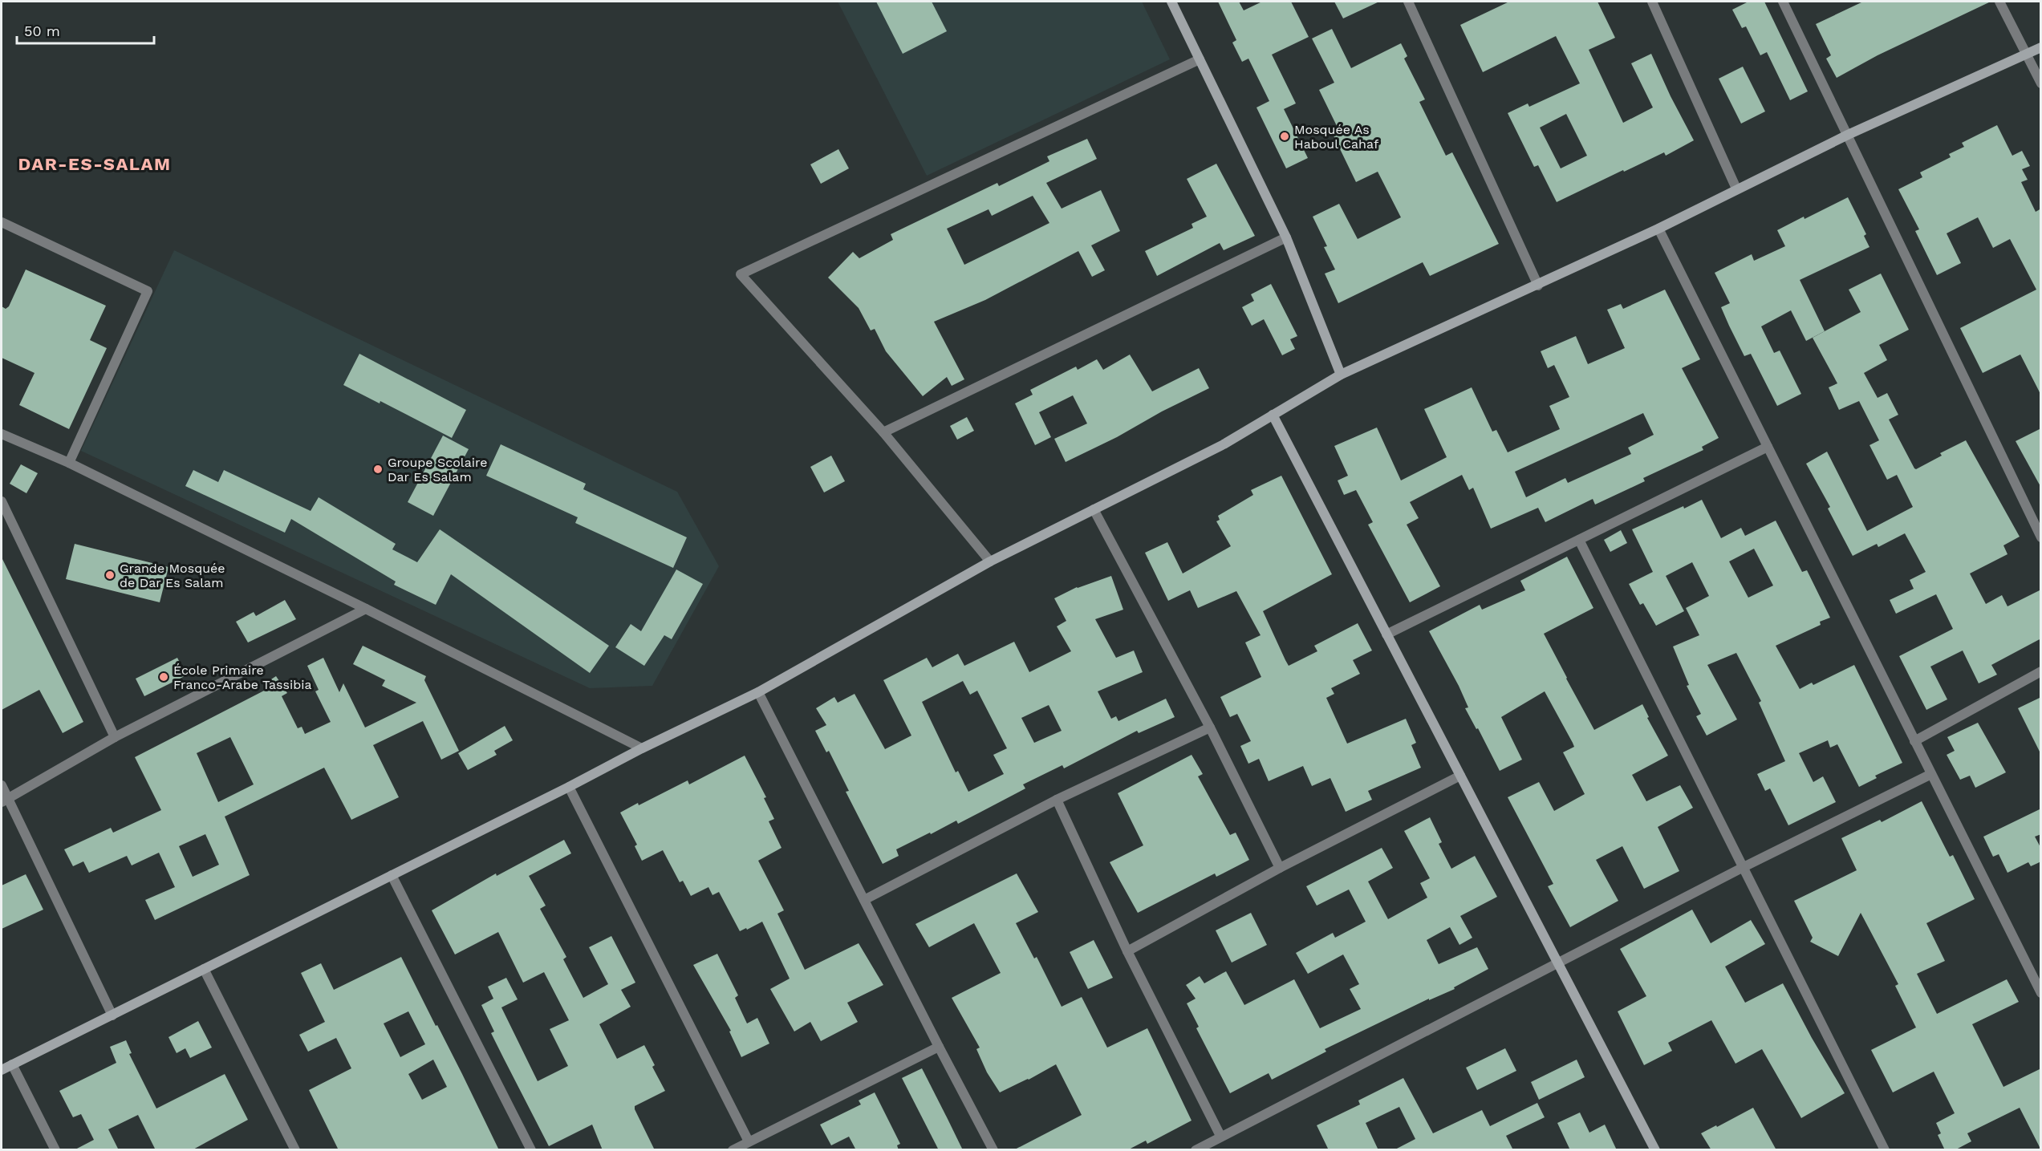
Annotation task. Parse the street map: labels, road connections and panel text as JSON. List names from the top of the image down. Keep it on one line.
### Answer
{"districts":["DAR-ES-SALAM"],"places":["Mosquée As Haboul Cahaf","Groupe Scolaire Dar Es Salam","Grande Mosquée de Dar Es Salam","École Primaire Franco-Arabe Tassibia"],"scale_bar":"50 m"}
